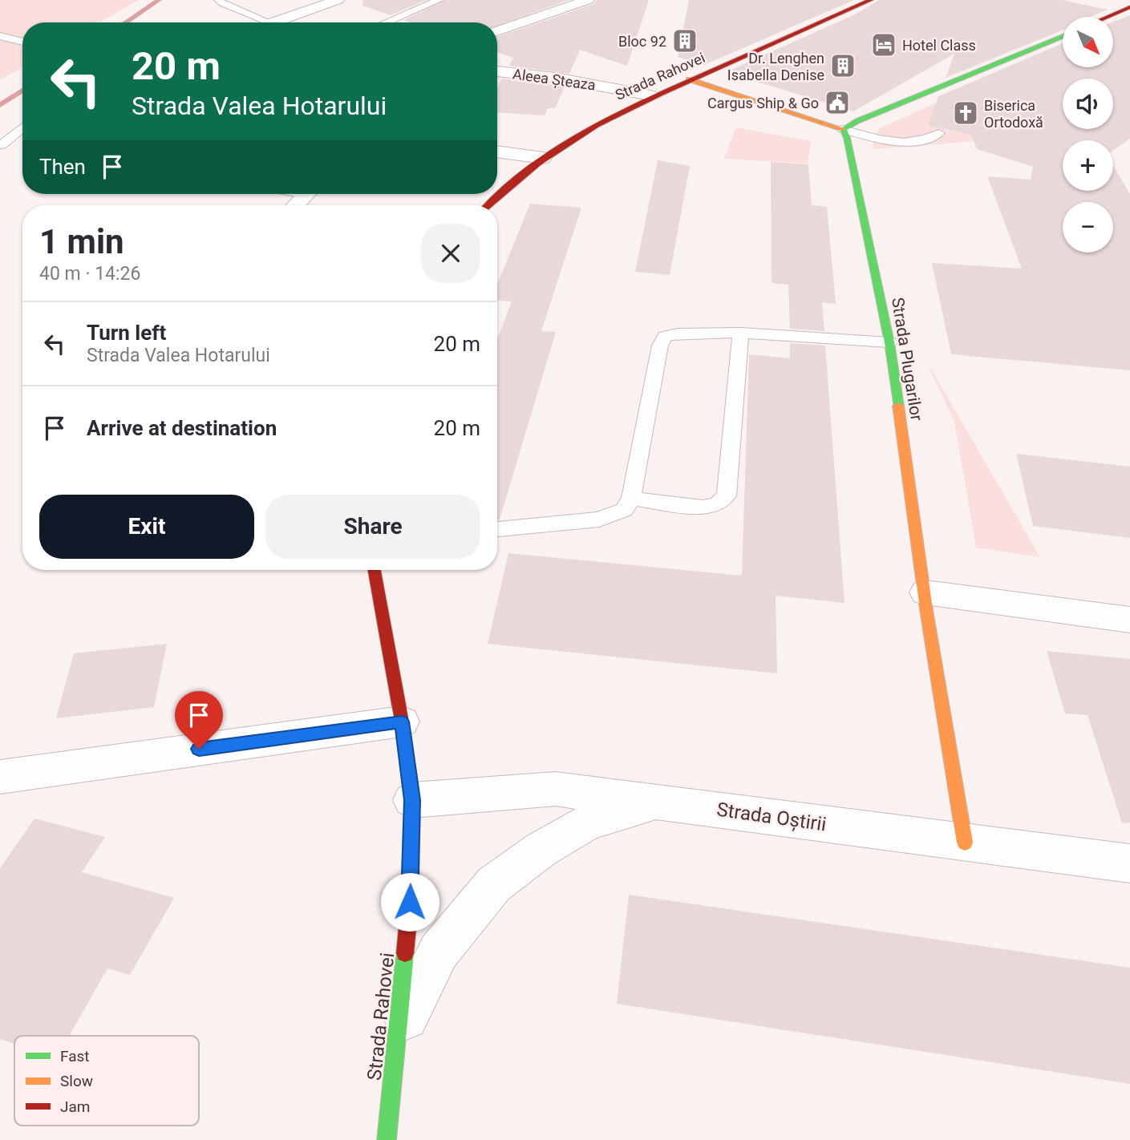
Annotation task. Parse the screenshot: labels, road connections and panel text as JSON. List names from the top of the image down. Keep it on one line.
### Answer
{"streets":{"street":["Strada Rahovei","Aleea Șteaza","Strada Plugarilor","Strada Oștirii"]},"crossings":[["Strada Rahovei","Aleea Șteaza"],["Strada Rahovei","Strada Oștirii"],["Strada Plugarilor","Strada Oștirii"]],"places":{"building":["Bloc 92","Dr. Lenghen Isabella Denise"],"hotel":["Hotel Class"],"public building":["Cargus Ship & Go"],"church":["Biserica Ortodoxă"]},"legend":["Fast","Slow","Jam"],"north":"bottom right","page":{"map_buttons":["+","−"],"turn":["20 m","Strada Valea Hotarului"],"then":"Then","heading":["1 min","40 m · 14:26"],"list":[{"name":"Turn left","note":"Strada Valea Hotarului","value":"20 m"},{"name":"Arrive at destination","value":"20 m"}],"buttons":["Exit","Share"]}}
